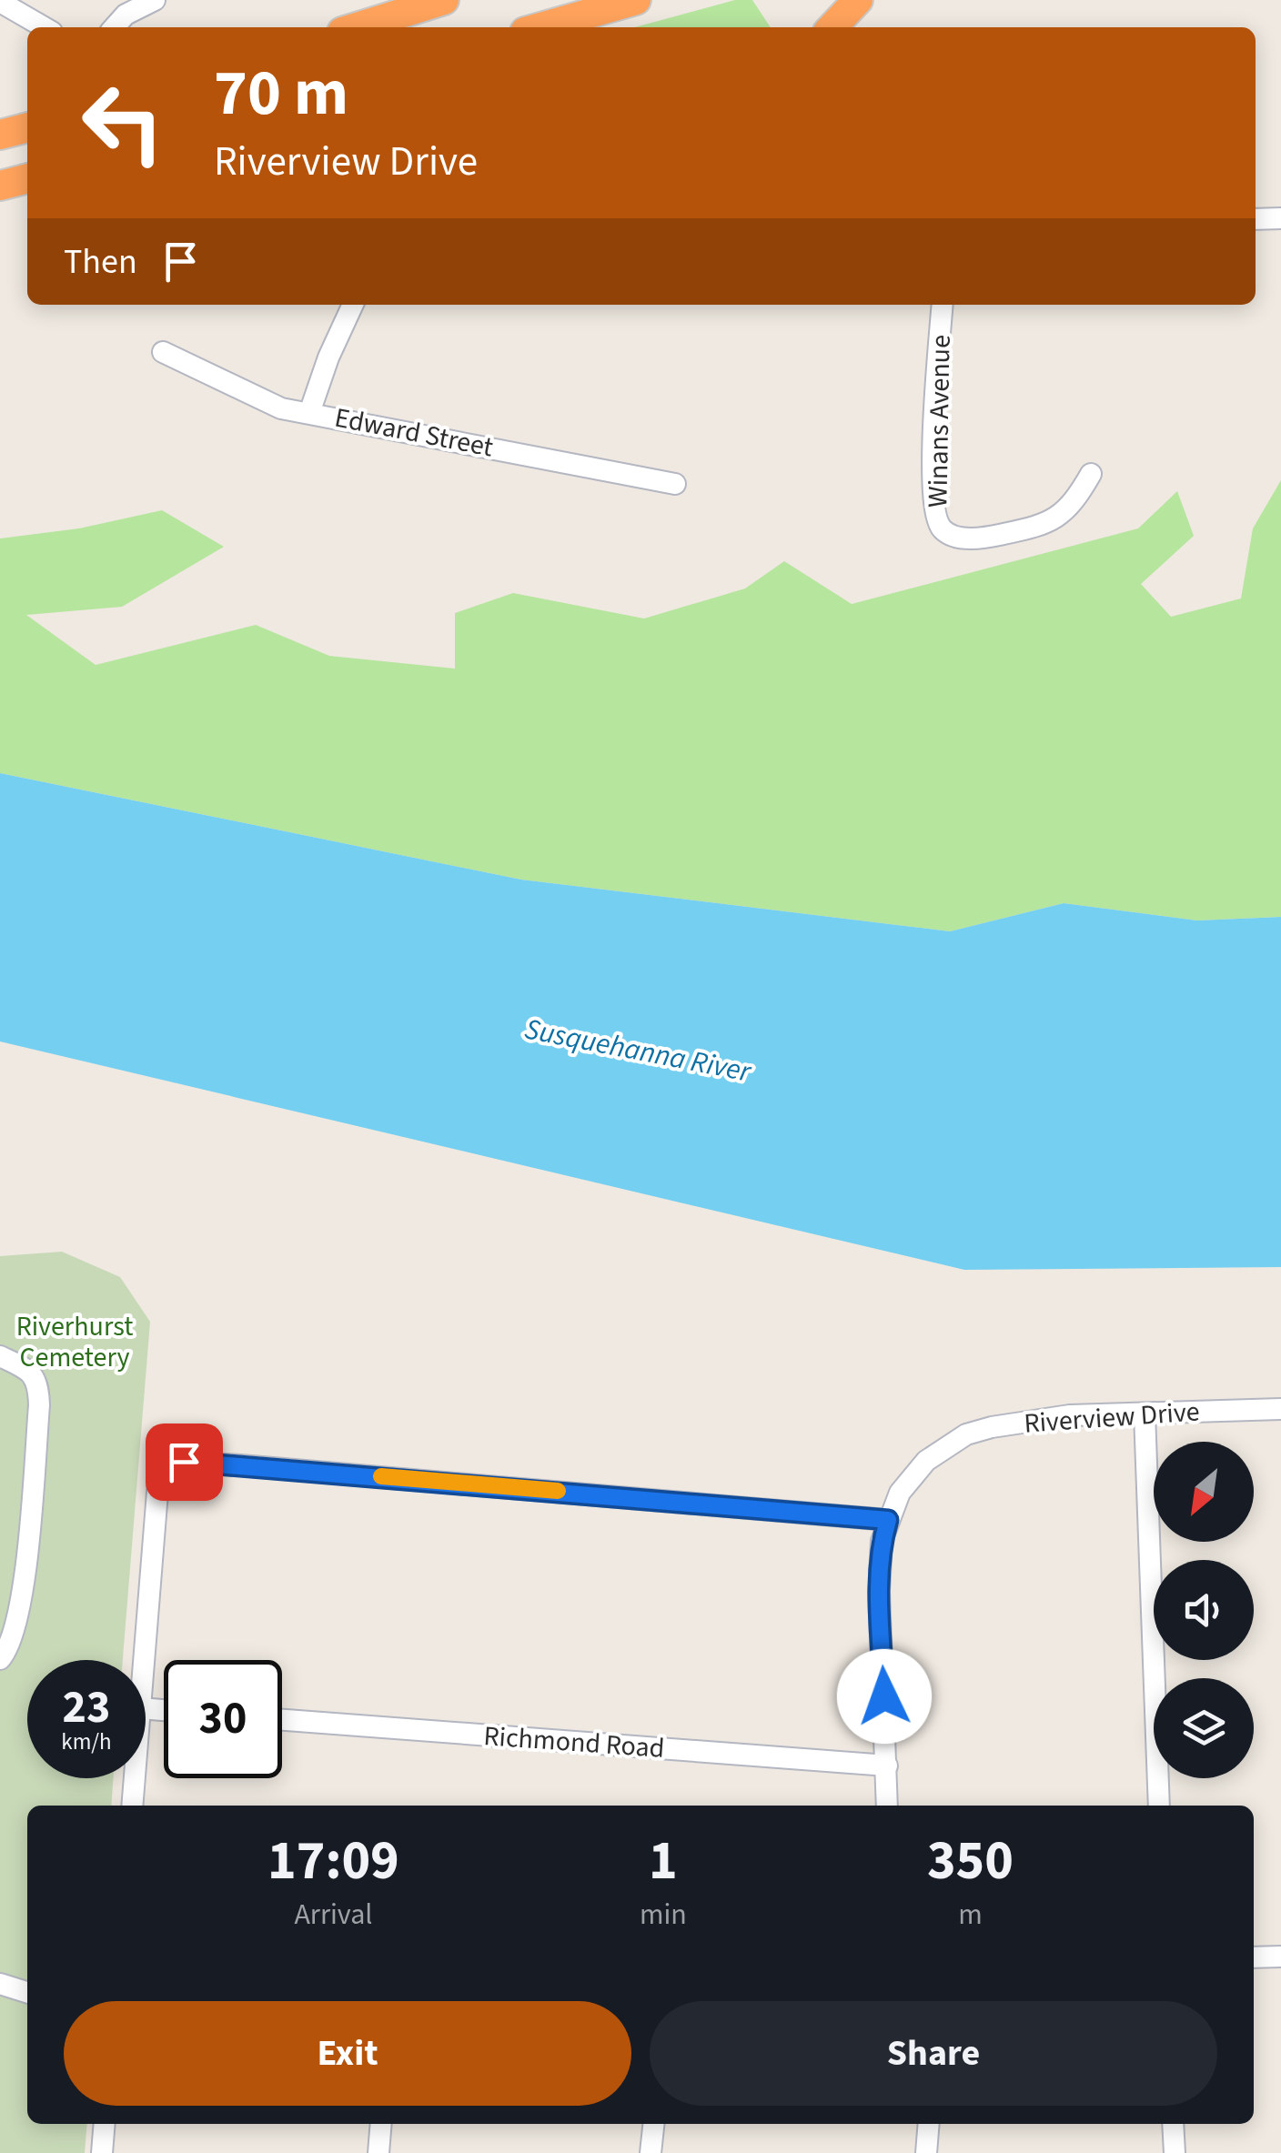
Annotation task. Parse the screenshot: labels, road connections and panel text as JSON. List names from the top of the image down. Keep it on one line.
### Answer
{"streets":{"street":["Winans Avenue","Edward Street","Riverview Drive","Richmond Road"]},"crossings":[["Riverview Drive","Richmond Road"]],"water":["Susquehanna River"],"parks":["Riverhurst Cemetery"],"north":"bottom left","page":{"turn":["70 m","Riverview Drive"],"then":"Then","speed":"23 km/h","limit":"30","eta":["17:09","Arrival","1","min","350","m"],"buttons":["Exit","Share"]}}
